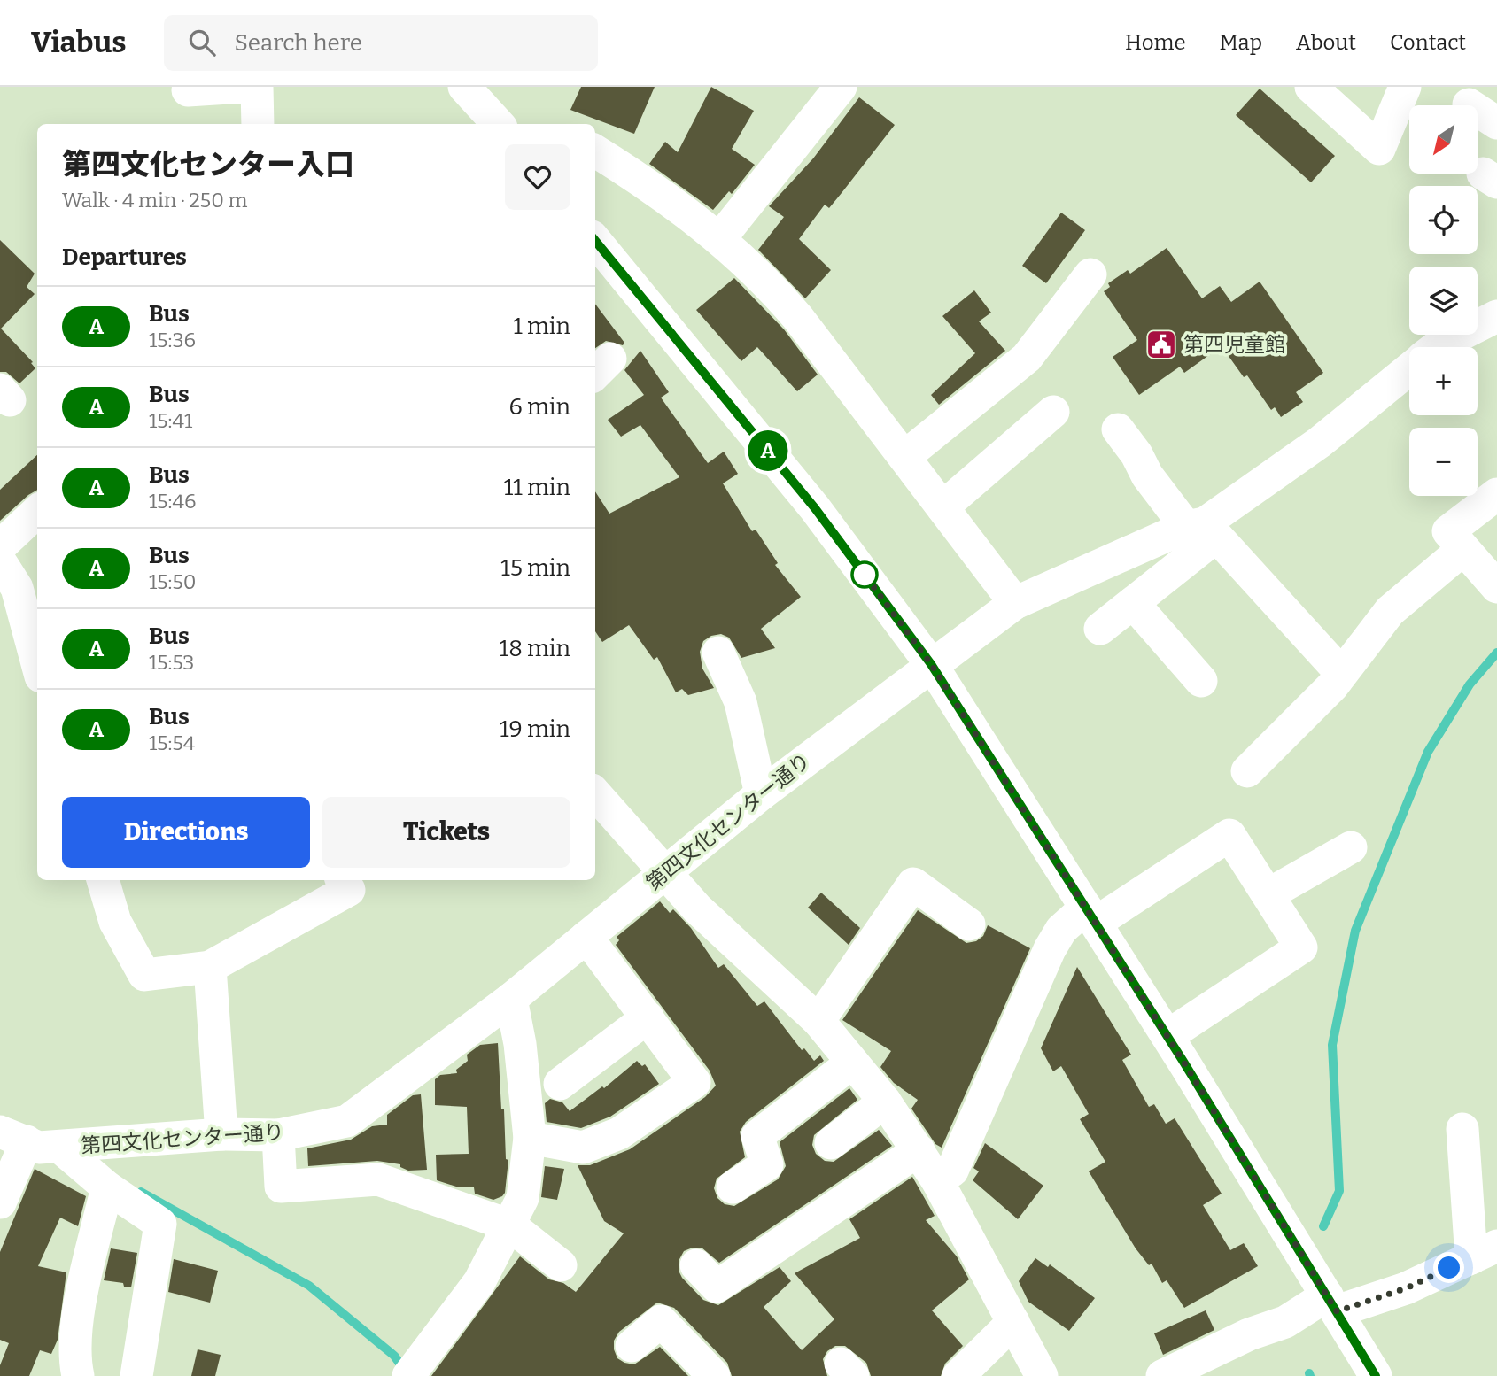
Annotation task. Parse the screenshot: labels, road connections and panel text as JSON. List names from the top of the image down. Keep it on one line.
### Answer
{"streets":{"street":["第四文化センター通り"]},"places":{"public building":["第四児童館"]},"lines":["bus line A"],"north":"bottom left","page":{"header":"Viabus","search":"Search here","nav":["Home","Map","About","Contact"],"on_map":"A","map_buttons":["+","−"],"heading":[["第四文化センター入口","Walk · 4 min · 250 m"],"Departures"],"list":[{"mark":"A","name":"Bus","note":"15:36","value":"1 min"},{"mark":"A","name":"Bus","note":"15:41","value":"6 min"},{"mark":"A","name":"Bus","note":"15:46","value":"11 min"},{"mark":"A","name":"Bus","note":"15:50","value":"15 min"},{"mark":"A","name":"Bus","note":"15:53","value":"18 min"},{"mark":"A","name":"Bus","note":"15:54","value":"19 min"}],"buttons":["Directions","Tickets"]}}
